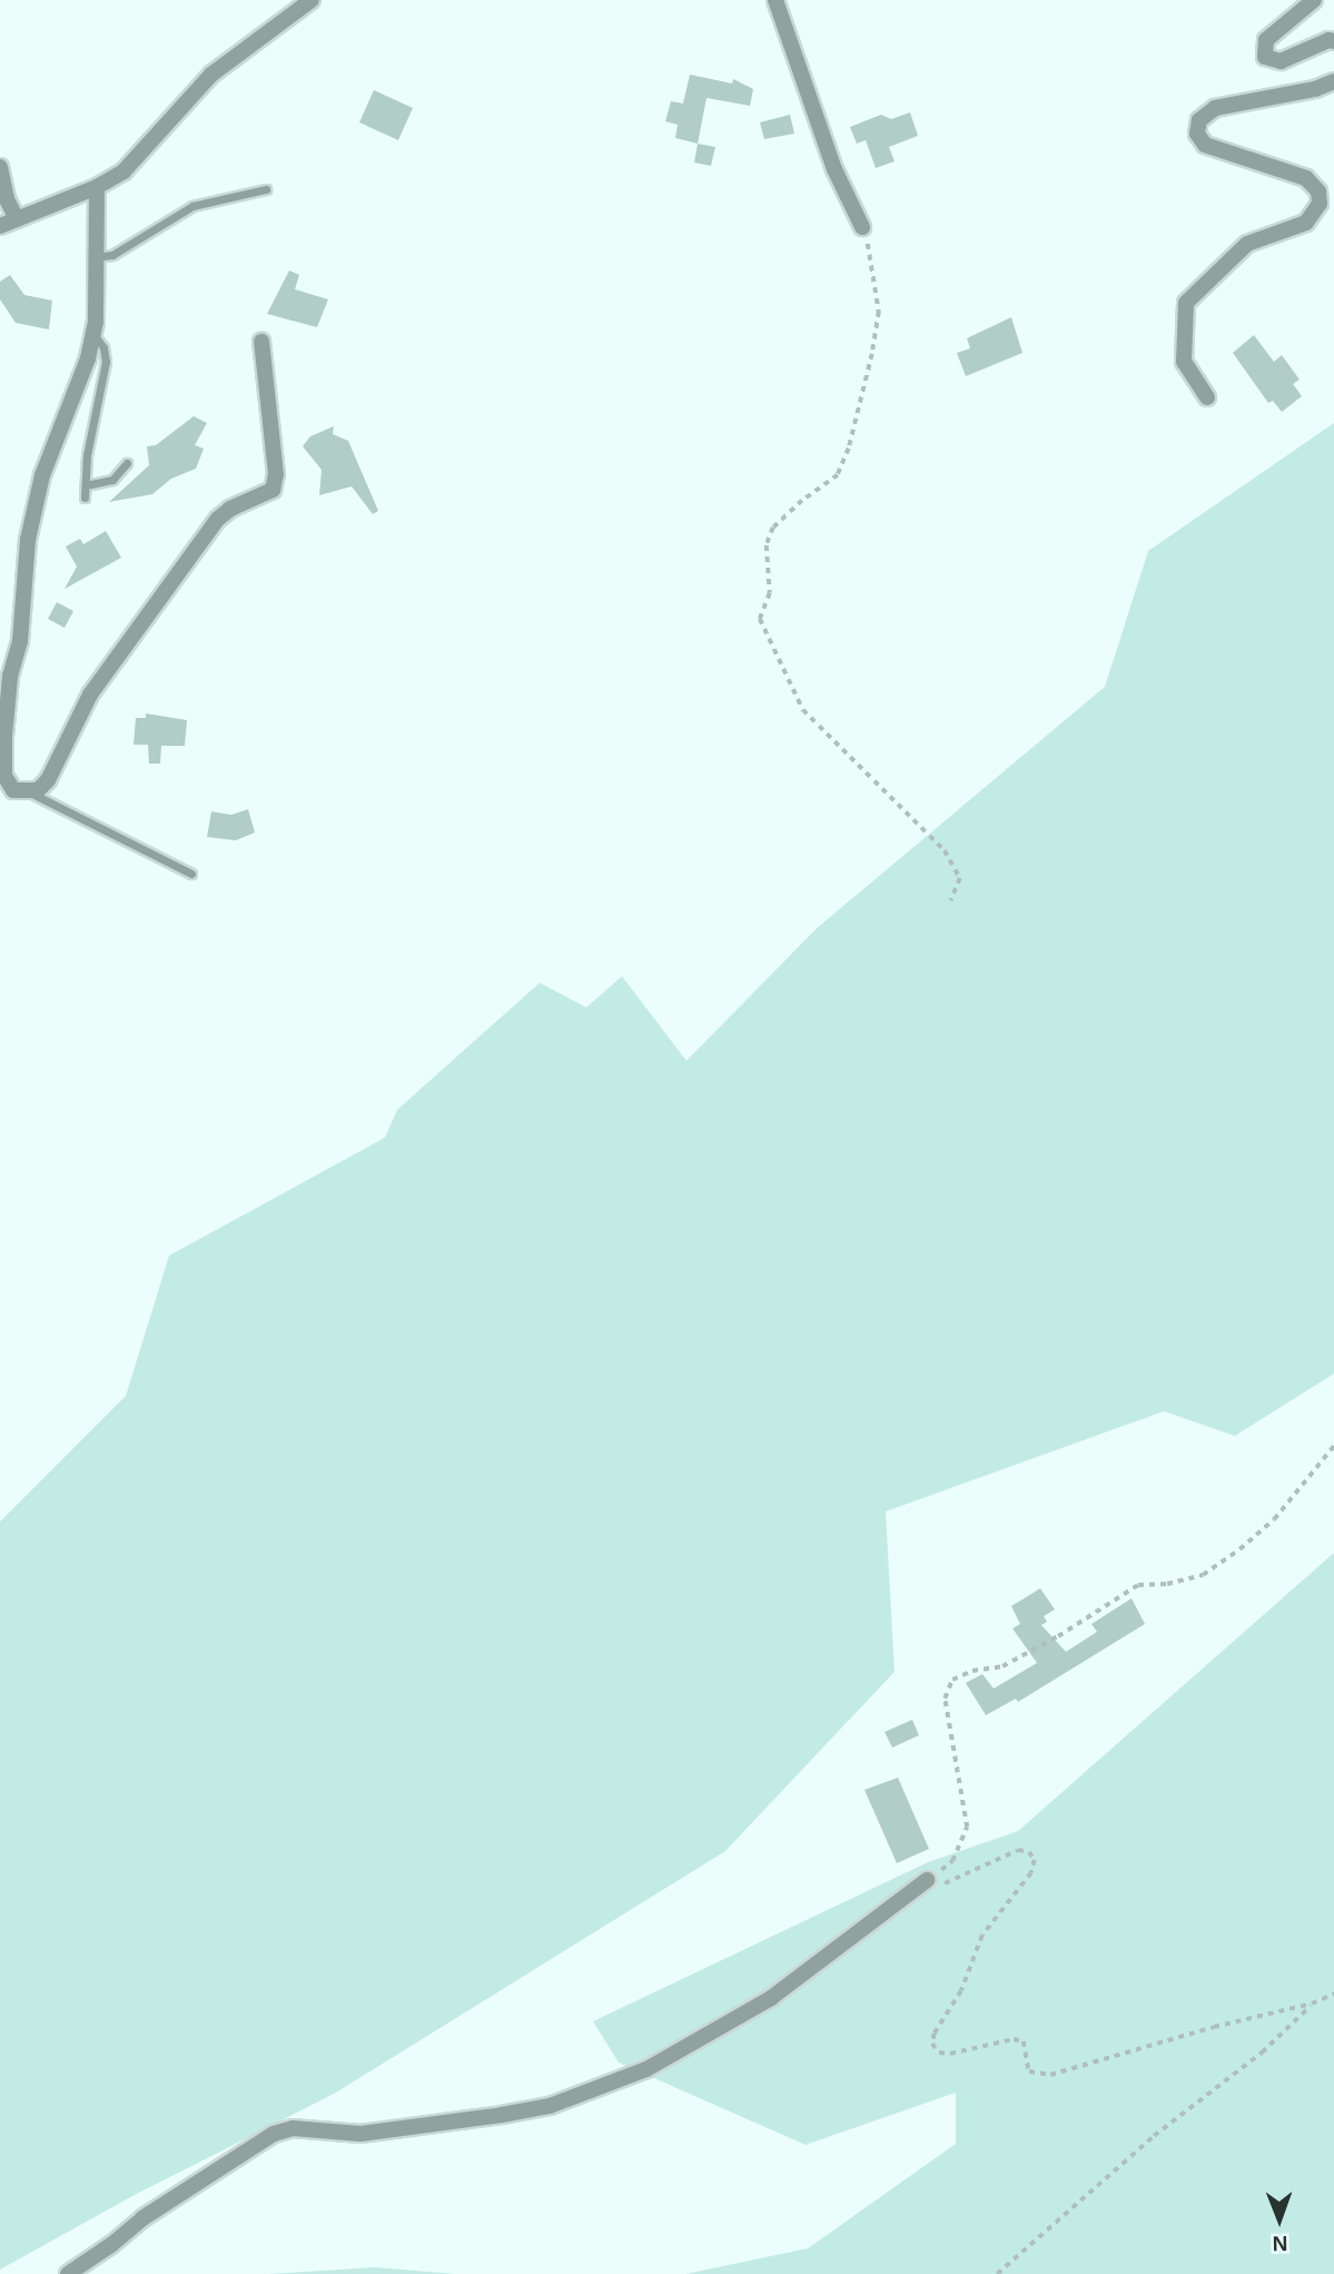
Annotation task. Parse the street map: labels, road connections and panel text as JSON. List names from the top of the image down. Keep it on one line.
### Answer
{"north":"bottom"}
